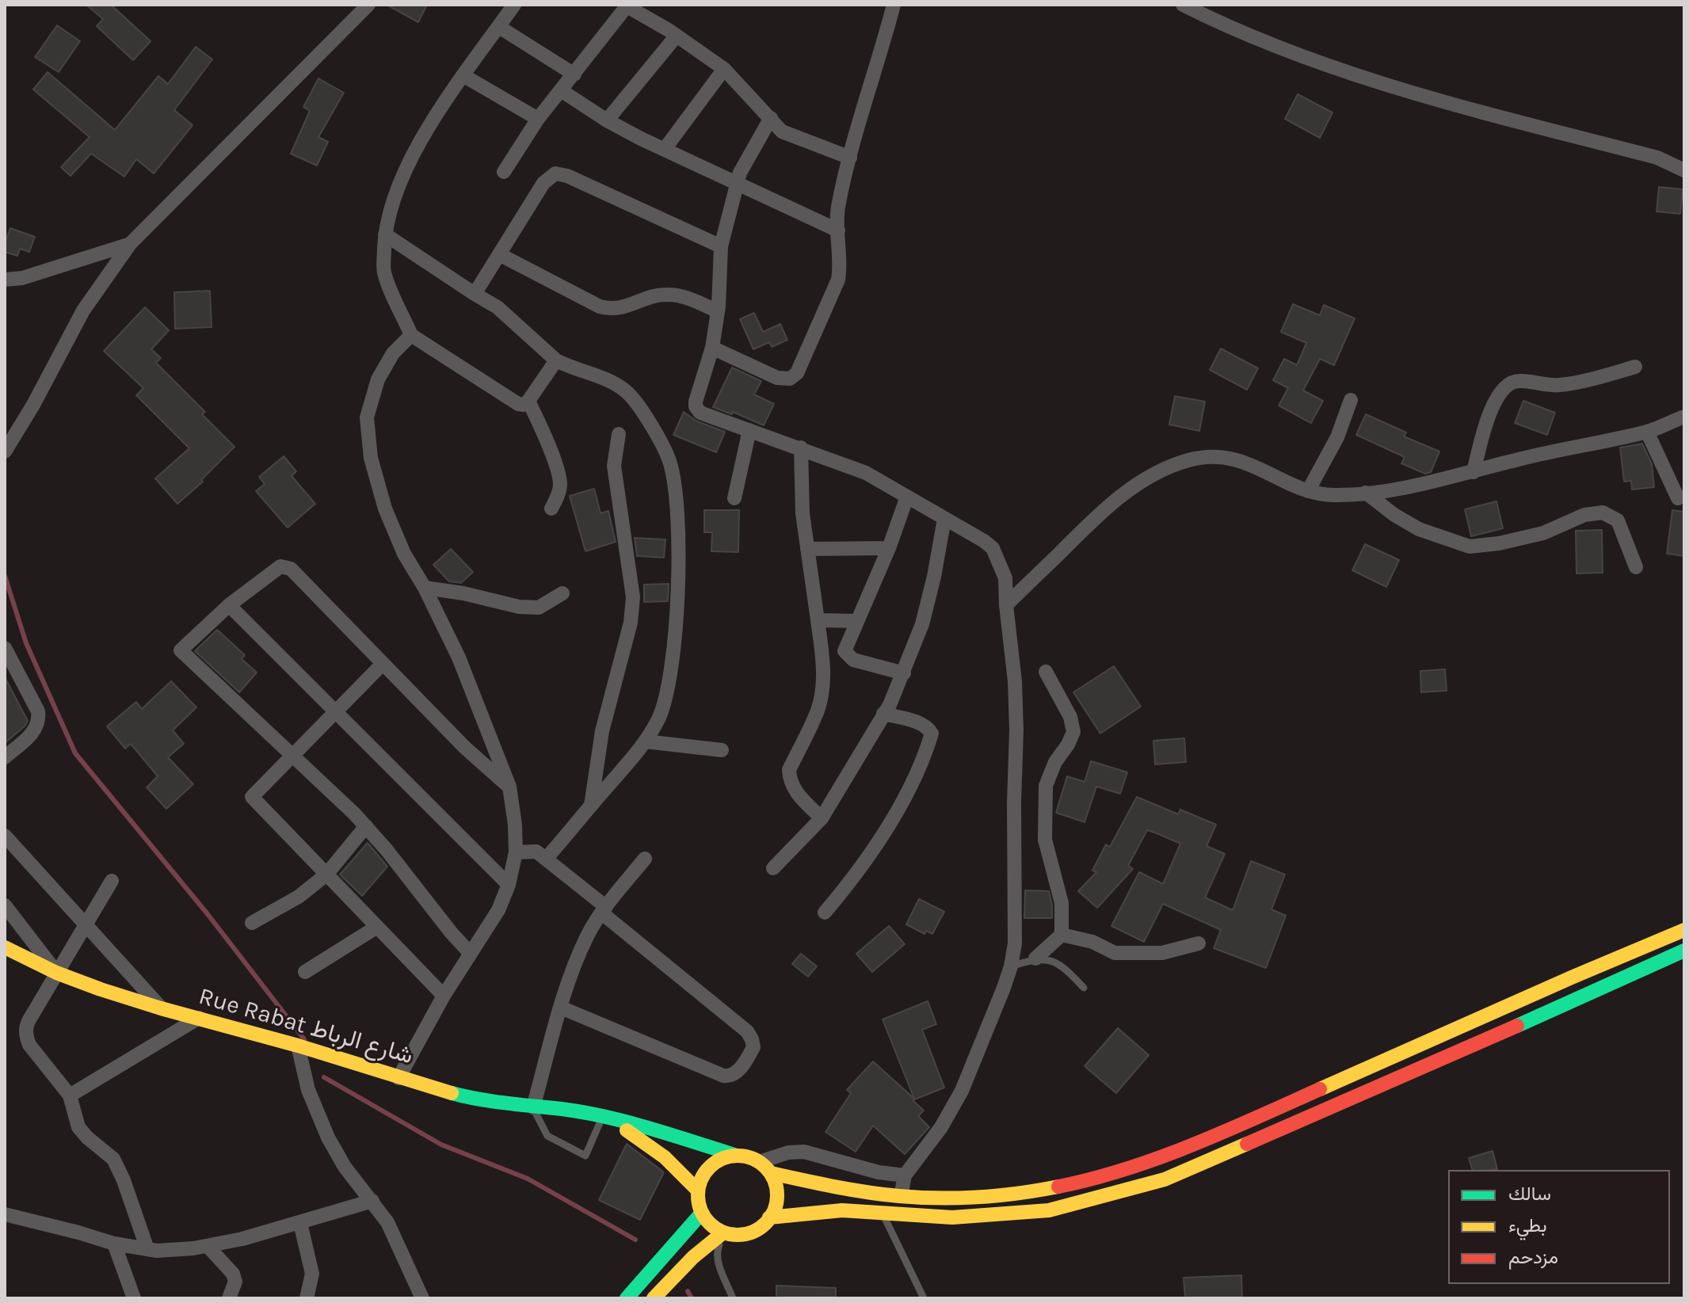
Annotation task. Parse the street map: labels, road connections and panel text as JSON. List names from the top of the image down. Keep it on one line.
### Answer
{"streets":{"main road":["Rue Rabat شارع الرباط"]},"legend":["سالك","بطيء","مزدحم"]}
